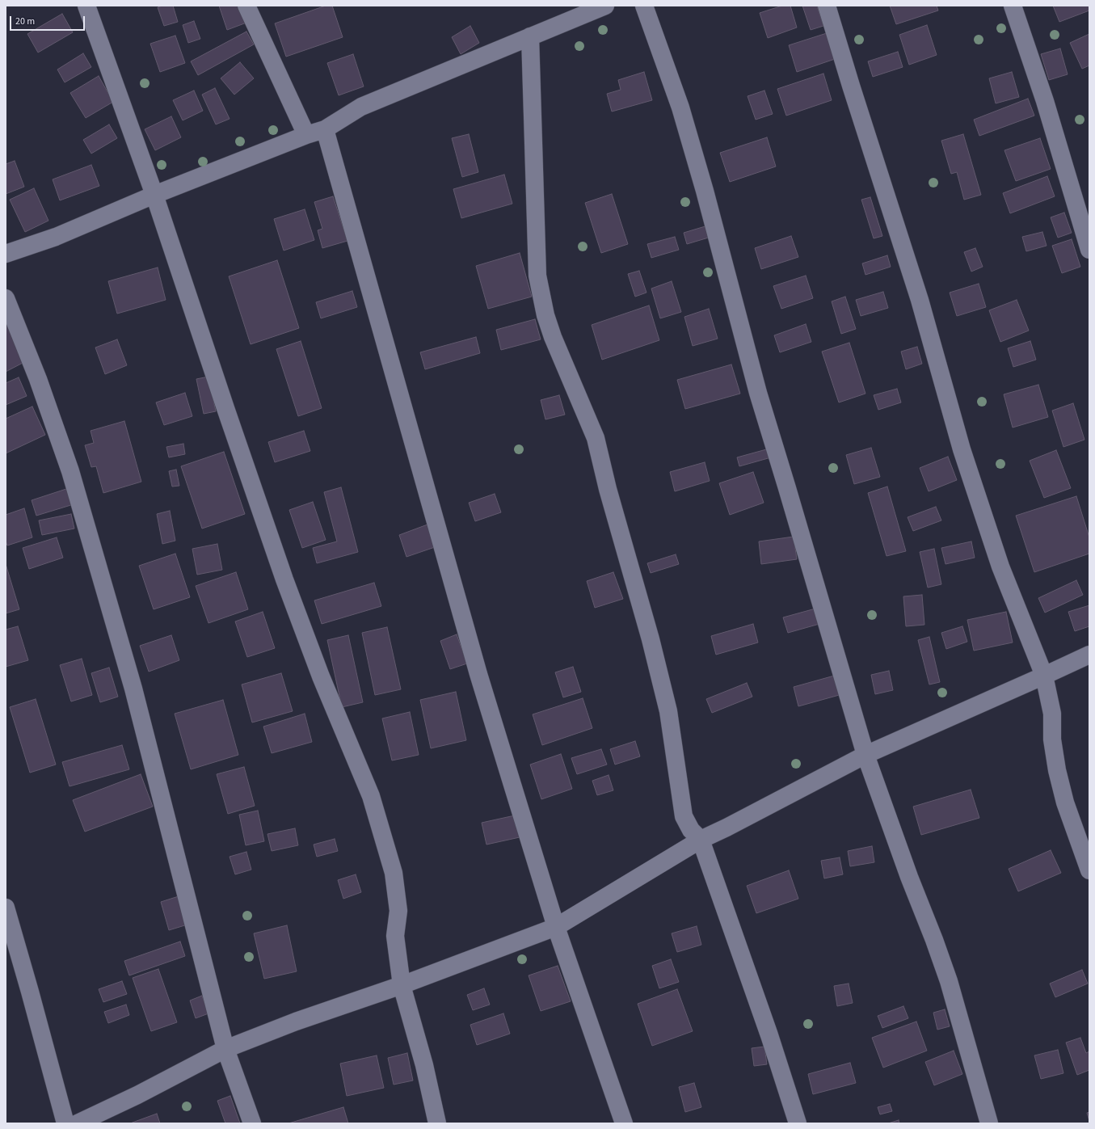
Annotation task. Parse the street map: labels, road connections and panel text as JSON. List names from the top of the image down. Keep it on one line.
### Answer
{"scale_bar":"20 m"}
